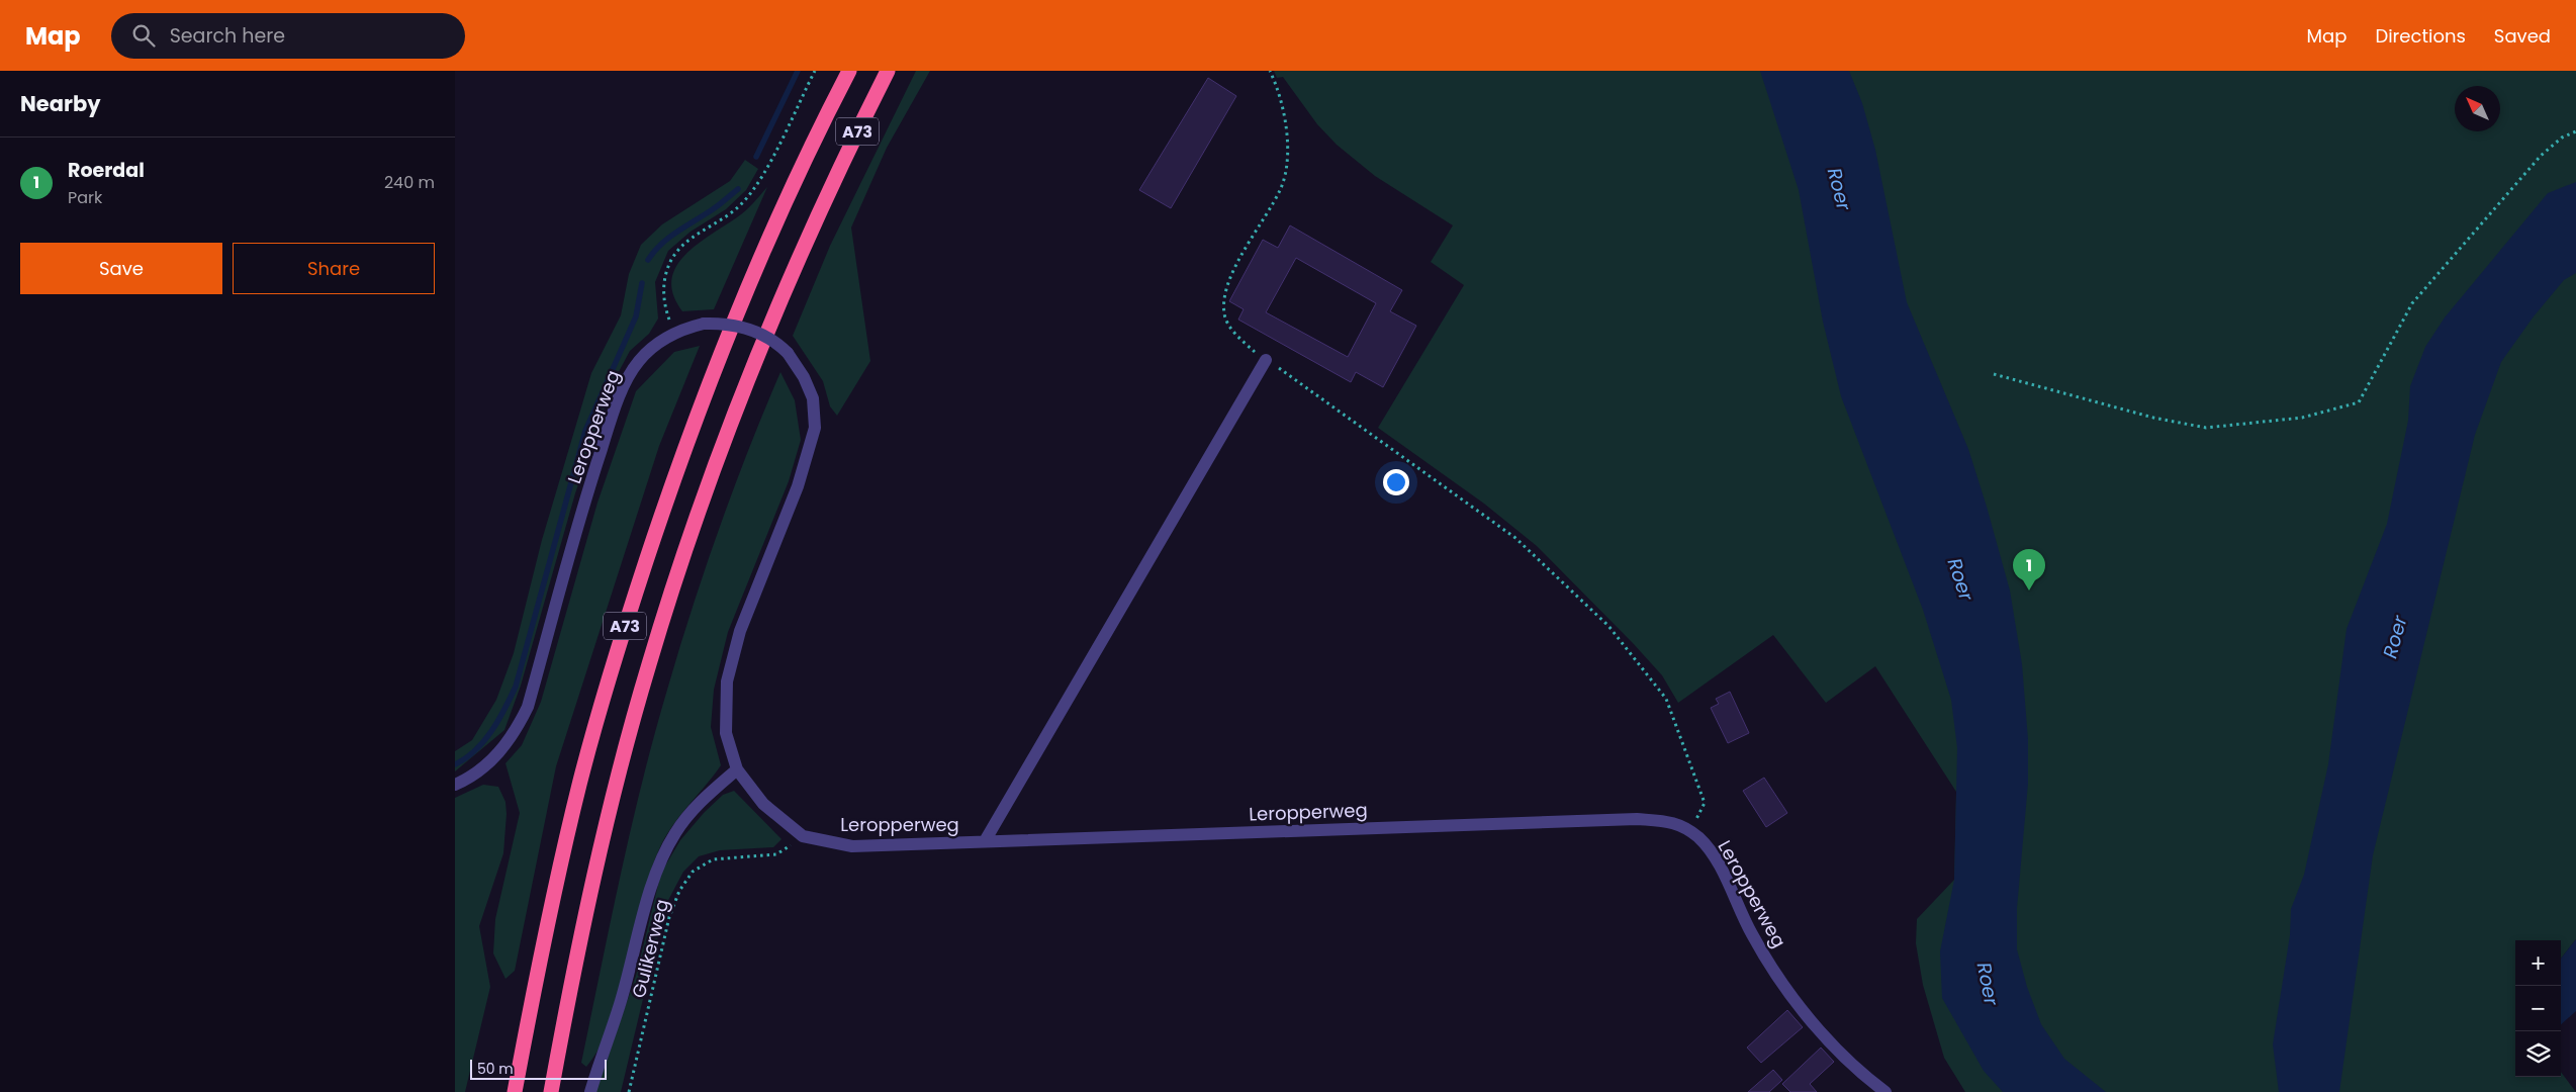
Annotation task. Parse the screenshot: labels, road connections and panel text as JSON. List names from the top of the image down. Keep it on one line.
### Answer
{"streets":{"highway":["A73"],"street":["Leropperweg"],"path":["Gulikerweg"]},"crossings":[["Leropperweg","Gulikerweg"]],"water":["Roer"],"scale_bar":"50 m","north":"top left","page":{"header":"Map","search":"Search here","nav":["Map","Directions","Saved"],"heading":"Nearby","list":[{"mark":"1","name":"Roerdal","note":"Park","value":"240 m"}],"buttons":["Save","Share"],"pins":"1","map_buttons":["+","−"],"scale":"50 m"}}
